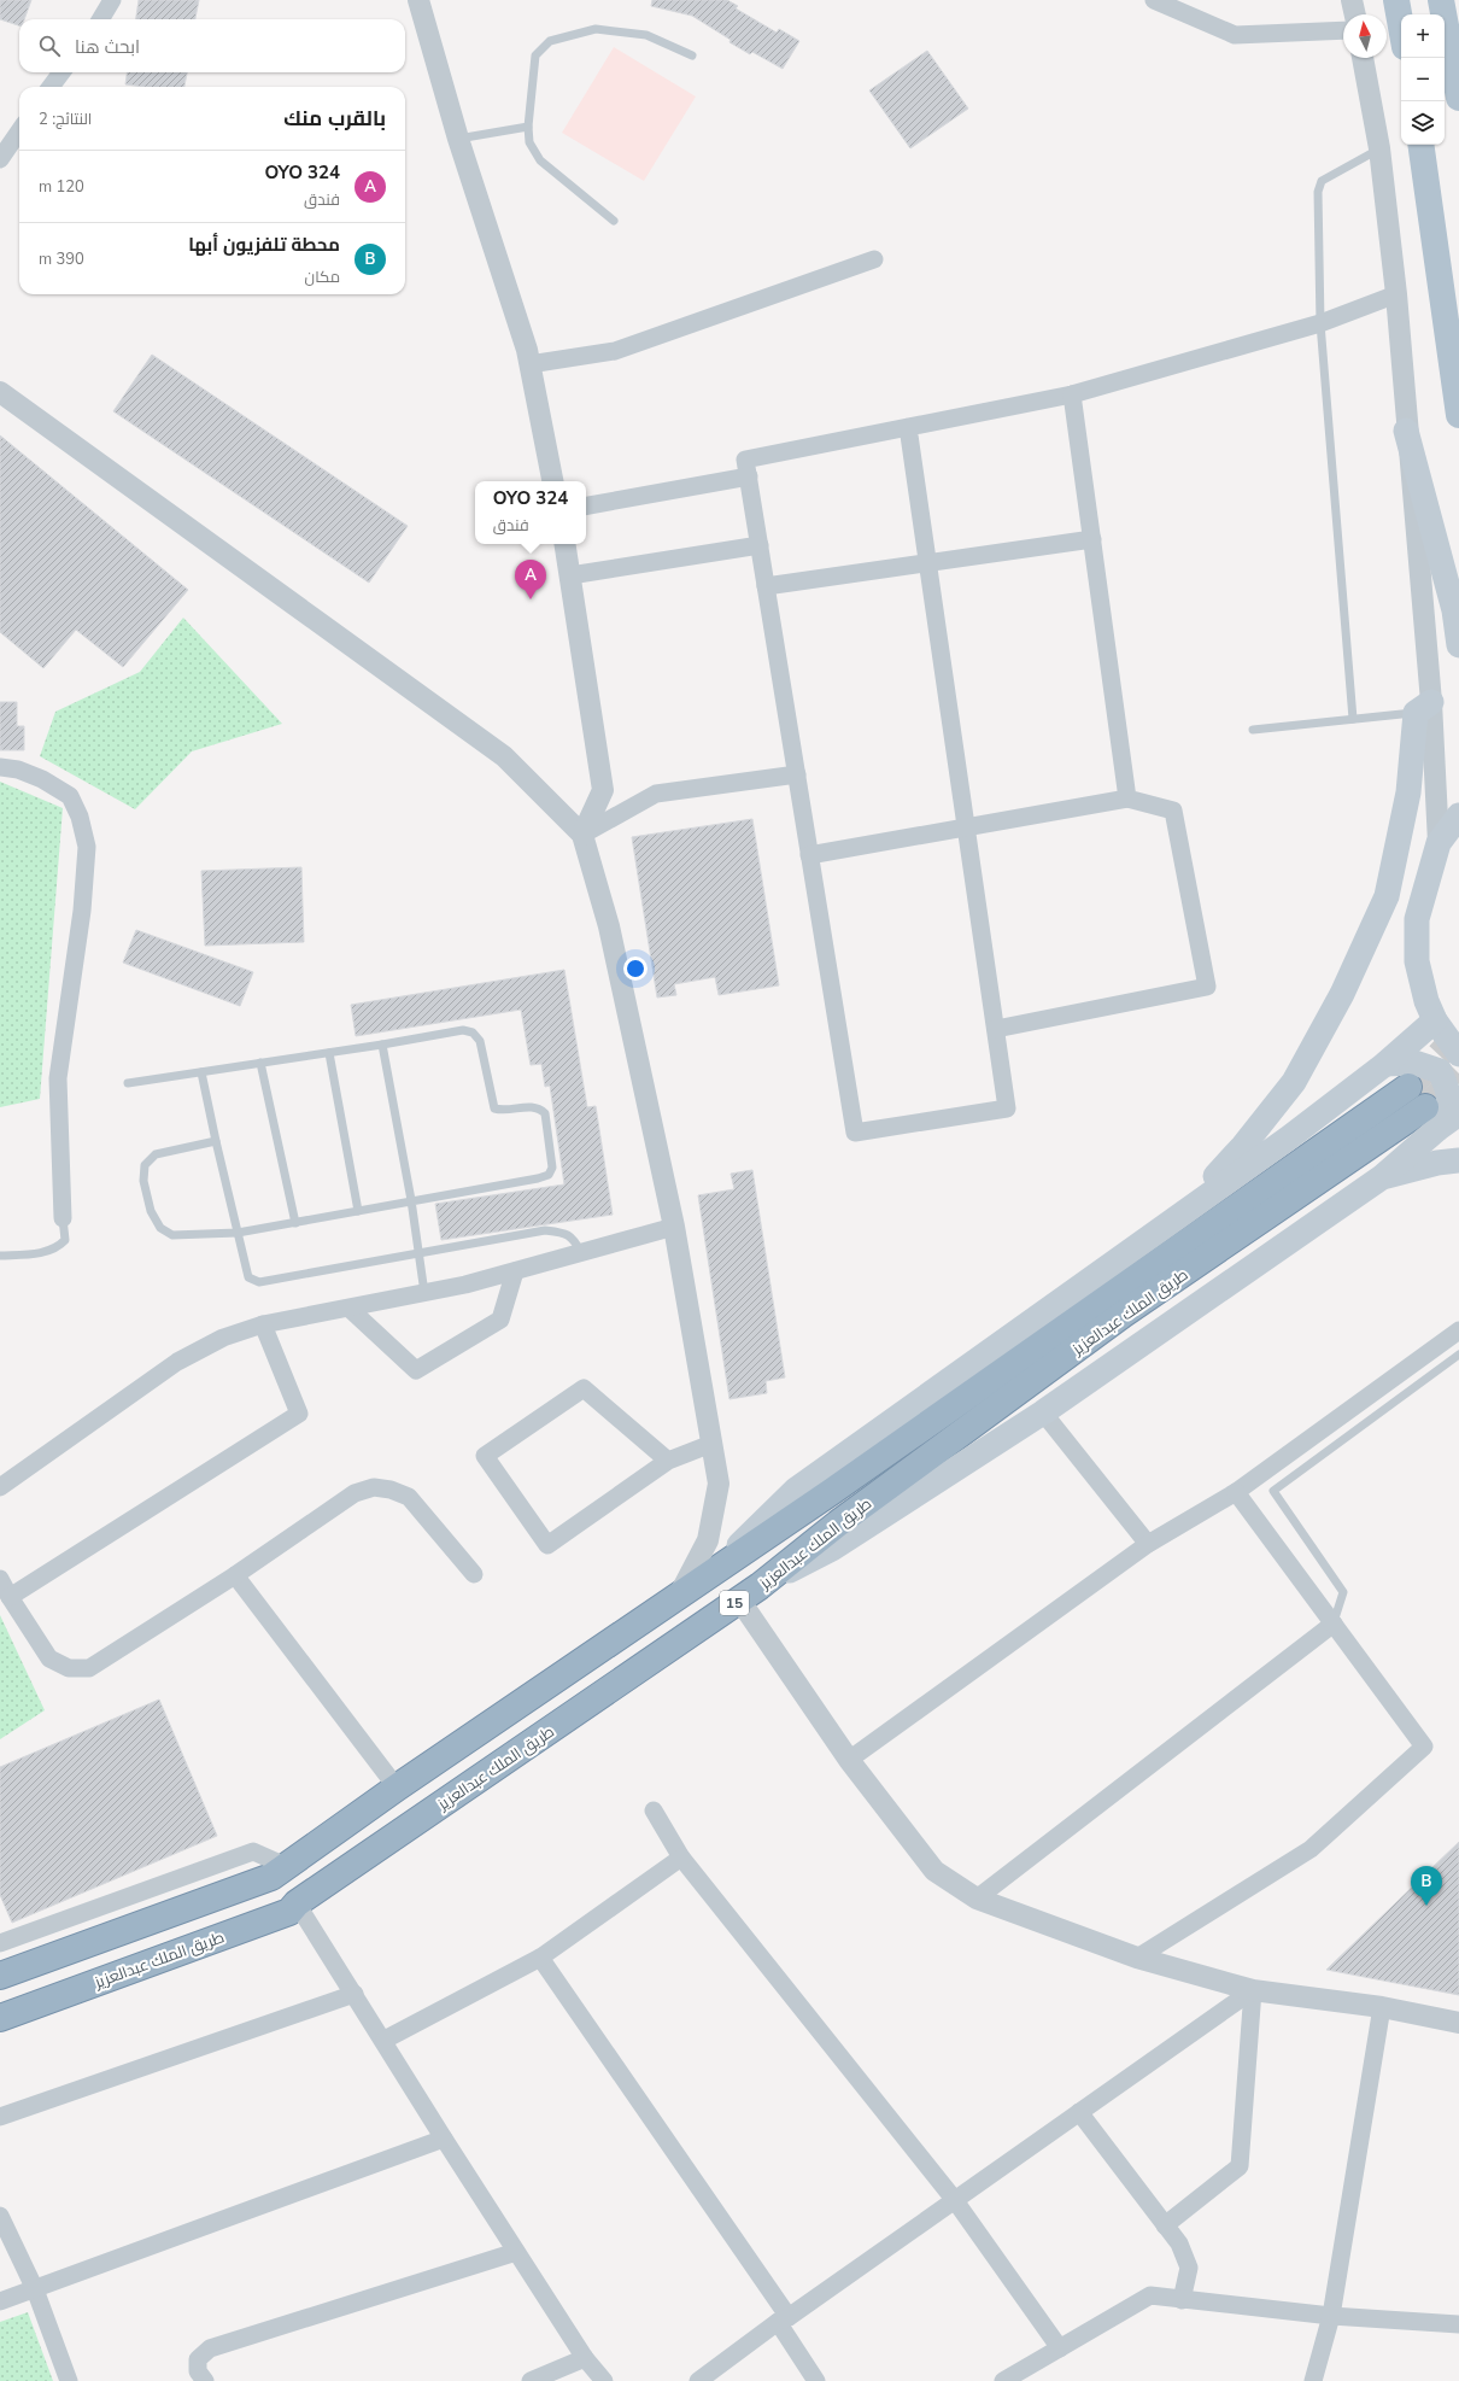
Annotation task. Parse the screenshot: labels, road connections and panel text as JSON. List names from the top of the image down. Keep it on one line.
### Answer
{"streets":{"highway":["طريق الملك عبدالعزيز","15"]},"north":"top","page":{"map_buttons":["+","−"],"search":"ابحث هنا","heading":["بالقرب منك","النتائج: 2"],"list":[{"mark":"A","name":"OYO 324","note":"فندق","value":"120 m"},{"mark":"B","name":"محطة تلفزيون أبها","note":"مكان","value":"390 m"}],"popup":["OYO 324","فندق"],"pins":["A","B"]}}
